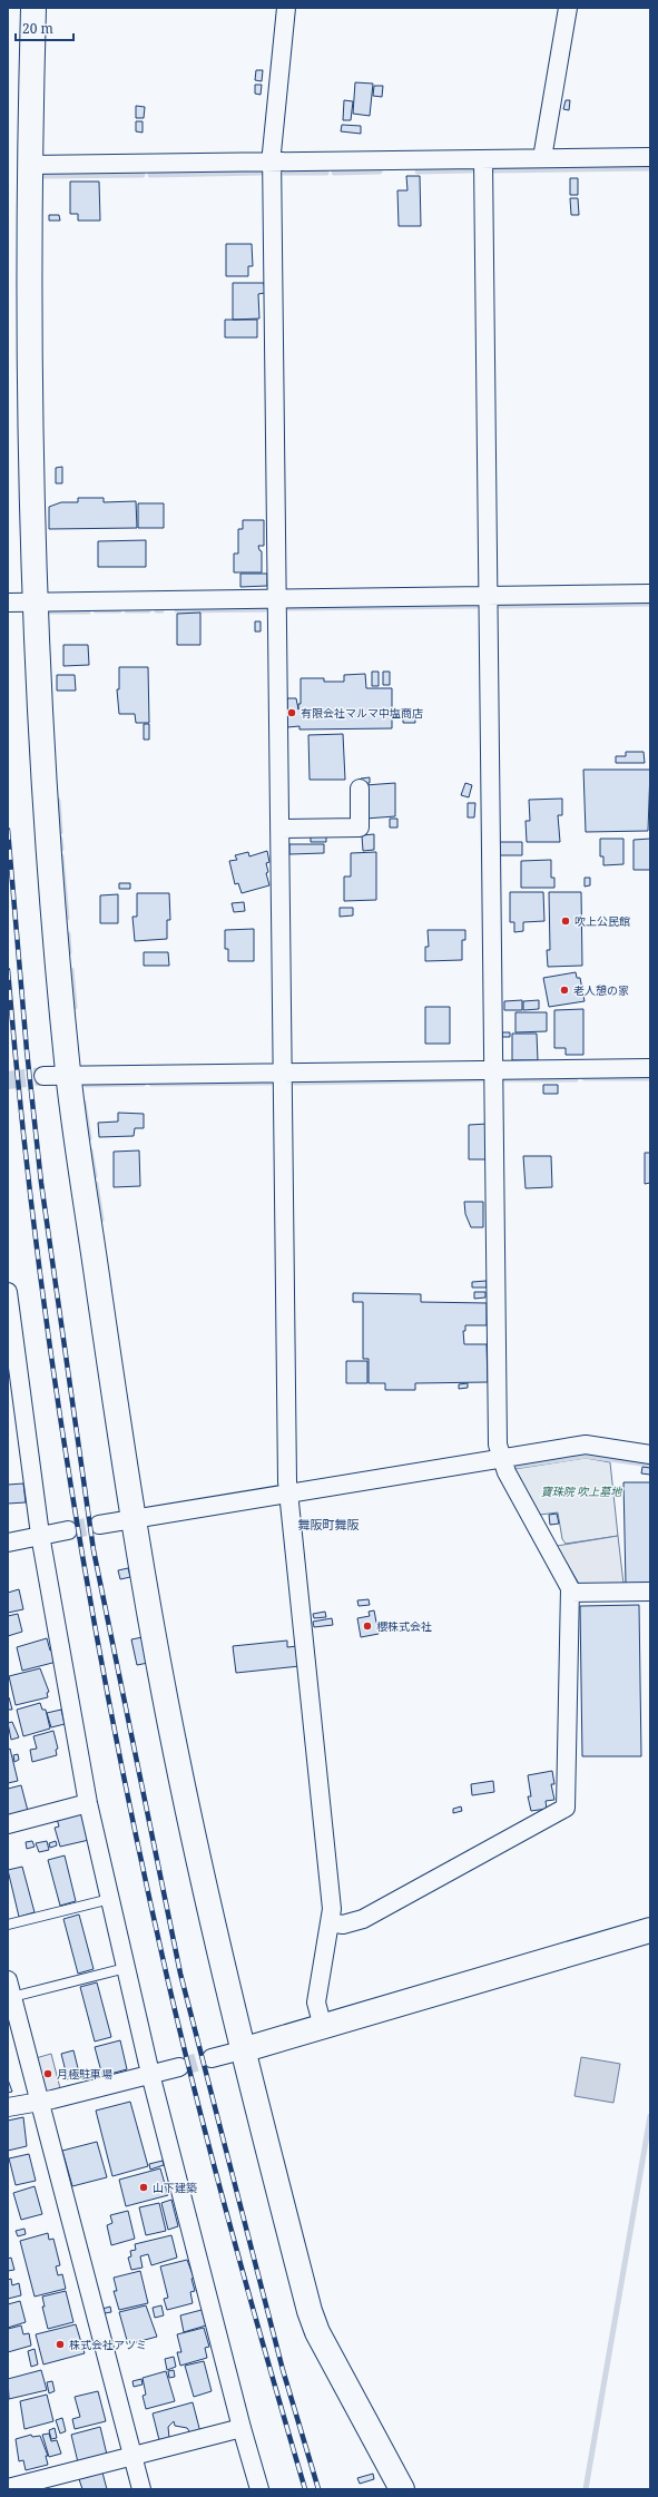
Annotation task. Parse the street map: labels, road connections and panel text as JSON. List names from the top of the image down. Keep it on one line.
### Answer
{"districts":["舞阪町舞阪"],"parks":["寶珠院 吹上墓地"],"places":["有限会社マルマ中塩商店","吹上公民館","老人憩の家","櫻株式会社","月極駐車場","山下建築","株式会社アツミ"],"scale_bar":"20 m"}
